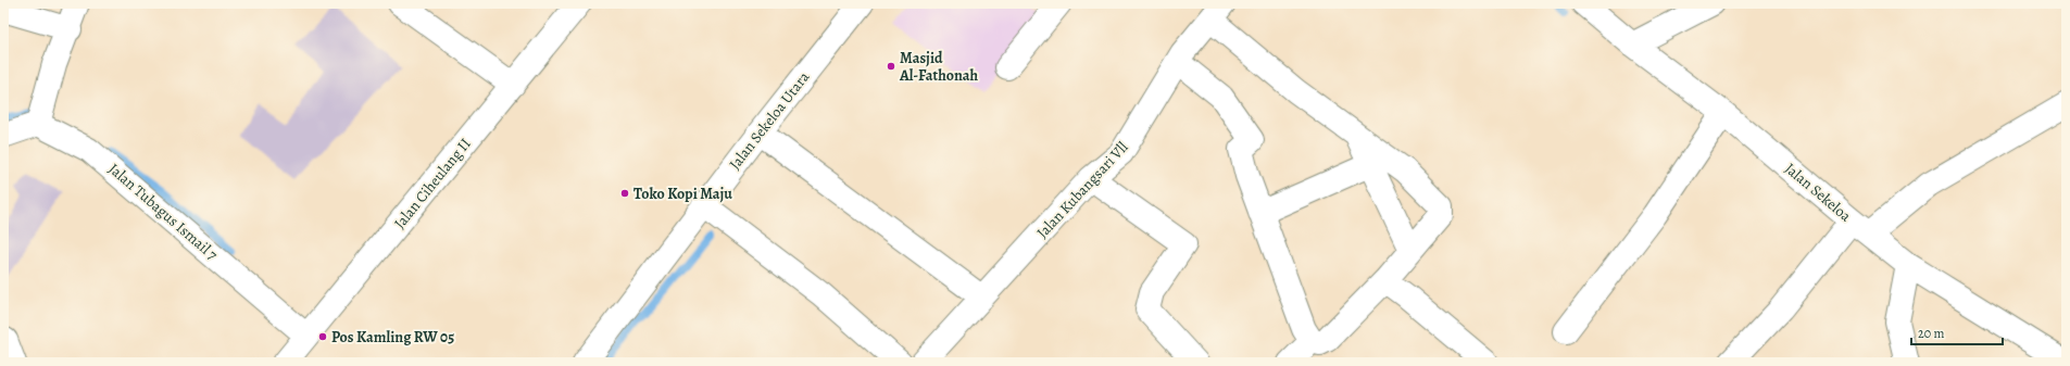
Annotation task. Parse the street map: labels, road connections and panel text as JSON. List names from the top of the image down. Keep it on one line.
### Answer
{"streets":{"street":["Jalan Sekeloa Utara","Jalan Ciheulang II","Jalan Kubangsari Vll","Jalan Sekeloa","Jalan Tubagus Ismail 7"]},"crossings":[["Jalan Ciheulang II","Jalan Tubagus Ismail 7"]],"places":["Masjid Al-Fathonah","Toko Kopi Maju","Pos Kamling RW 05"],"scale_bar":"20 m"}
